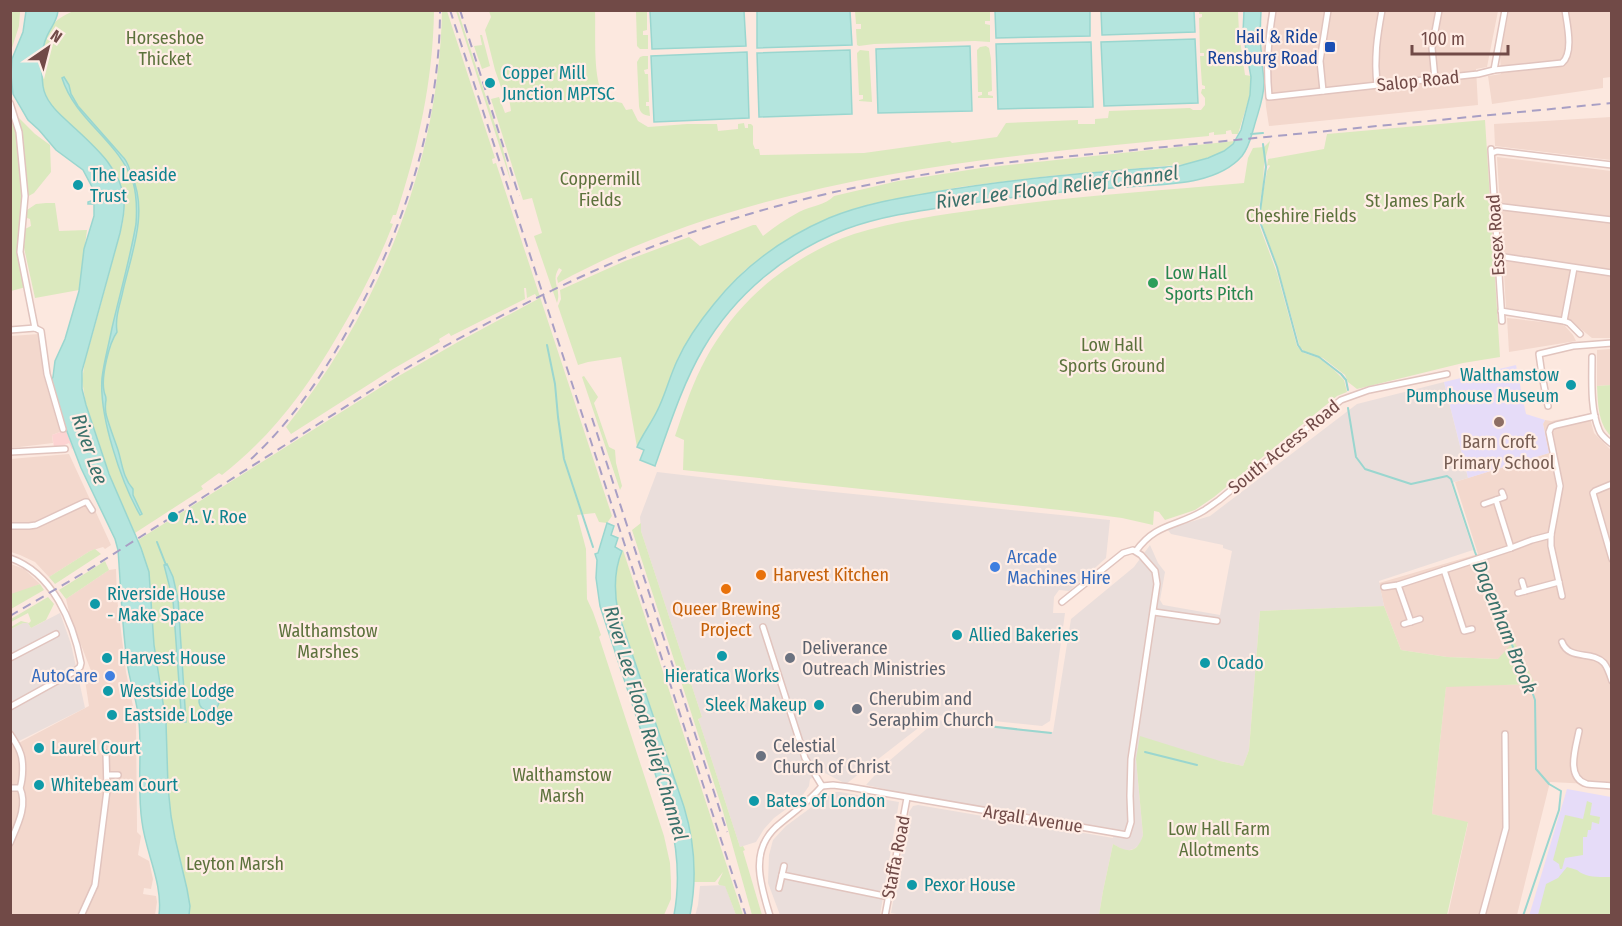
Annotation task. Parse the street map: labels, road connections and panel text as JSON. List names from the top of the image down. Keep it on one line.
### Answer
{"streets":{"street":["Salop Road","Essex Road","South Access Road","Argall Avenue","Staffa Road"]},"crossings":[["Argall Avenue","Staffa Road"]],"water":["River Lee Flood Relief Channel","River Lee","Dagenham Brook"],"parks":["Horseshoe Thicket","Coppermill Fields","St James Park","Cheshire Fields","Low Hall Sports Ground","Walthamstow Marshes","Walthamstow Marsh","Low Hall Farm Allotments","Leyton Marsh"],"places":{"transit":["Hail & Ride Rensburg Road"],"other":["Copper Mill Junction MPTSC","The Leaside Trust","Low Hall Sports Pitch","Walthamstow Pumphouse Museum","Barn Croft Primary School","A. V. Roe","Arcade Machines Hire","Harvest Kitchen","Queer Brewing Project","Riverside House - Make Space","Allied Bakeries","Hieratica Works","Harvest House","Deliverance Outreach Ministries","Ocado","AutoCare","Westside Lodge","Sleek Makeup","Cherubim and Seraphim Church","Eastside Lodge","Laurel Court","Celestial Church of Christ","Whitebeam Court","Bates of London","Pexor House"]},"scale_bar":"100 m","north":"top right"}
